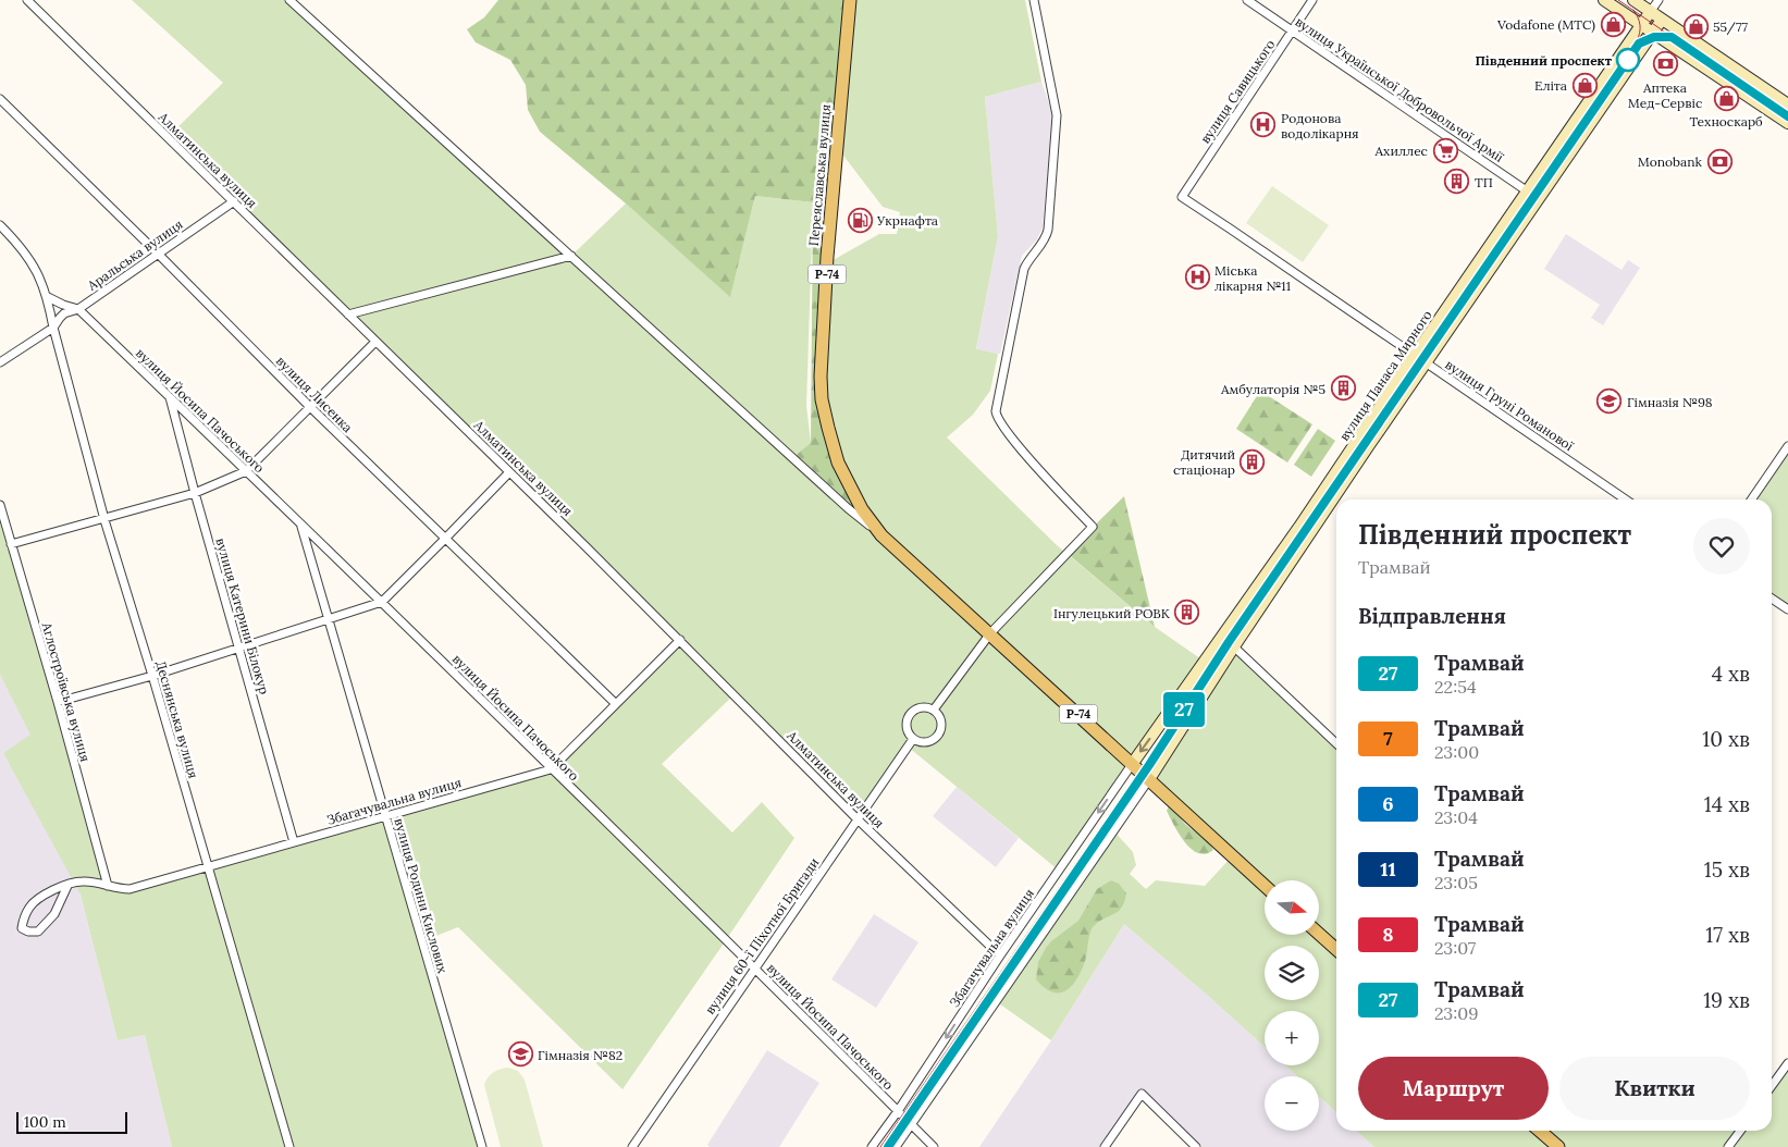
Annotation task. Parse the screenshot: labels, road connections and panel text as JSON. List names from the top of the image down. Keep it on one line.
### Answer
{"streets":{"main road":["Переяславська вулиця","Р-74","вулиця Панаса Мирного"],"street":["вулиця Української Добровольчої Армії","вулиця Савицького","Алматинська вулиця","Аральська вулиця","вулиця Лисенка","вулиця Груні Романової","вулиця Йосипа Пачоського","вулиця Катерини Білокур","Аглостроївська вулиця","Деснянська вулиця","Збагачувальна вулиця","вулиця Родини Кислових","вулиця 60-ї Піхотної Бригади"]},"crossings":[["вулиця Української Добровольчої Армії","вулиця Савицького"],["вулиця Української Добровольчої Армії","вулиця Панаса Мирного"],["вулиця Савицького","вулиця Груні Романової"],["Алматинська вулиця","Аральська вулиця"],["Алматинська вулиця","Збагачувальна вулиця"],["Алматинська вулиця","вулиця 60-ї Піхотної Бригади"],["Переяславська вулиця","Р-74"],["Аральська вулиця","вулиця Лисенка"],["Аральська вулиця","вулиця Йосипа Пачоського"],["Аральська вулиця","Деснянська вулиця"],["Р-74","вулиця Панаса Мирного"],["Р-74","Збагачувальна вулиця"],["вулиця Панаса Мирного","вулиця Груні Романової"],["вулиця Панаса Мирного","Збагачувальна вулиця"],["вулиця Йосипа Пачоського","вулиця Катерини Білокур"],["вулиця Йосипа Пачоського","Збагачувальна вулиця"],["вулиця Йосипа Пачоського","вулиця Родини Кислових"],["вулиця Йосипа Пачоського","вулиця 60-ї Піхотної Бригади"],["вулиця Катерини Білокур","Збагачувальна вулиця"],["Аглостроївська вулиця","Збагачувальна вулиця"],["Деснянська вулиця","Збагачувальна вулиця"],["Збагачувальна вулиця","вулиця Родини Кислових"]],"places":{"shop":["Vodafone (МТС)","55/77","Еліта","Техноскарб"],"other":["Південний проспект"],"bank":["Аптека Мед-Сервіс","Monobank"],"hospital":["Родонова водолікарня","Міська лікарня №11"],"supermarket":["Ахиллес"],"building":["ТП","Амбулаторія №5","Дитячий стаціонар","Інгулецький РОВК"],"fuel station":["Укрнафта"],"school or university":["Гімназія №98","Гімназія №82"]},"lines":["tram line 27"],"scale_bar":"100 m","north":"right","page":{"on_map":"27","heading":[["Південний проспект","Трамвай"],"Відправлення"],"list":[{"mark":"27","name":"Трамвай","note":"22:54","value":"4 хв"},{"mark":"7","name":"Трамвай","note":"23:00","value":"10 хв"},{"mark":"6","name":"Трамвай","note":"23:04","value":"14 хв"},{"mark":"11","name":"Трамвай","note":"23:05","value":"15 хв"},{"mark":"8","name":"Трамвай","note":"23:07","value":"17 хв"},{"mark":"27","name":"Трамвай","note":"23:09","value":"19 хв"}],"map_buttons":["+","−"],"buttons":["Маршрут","Квитки"],"scale":"100 m"}}
